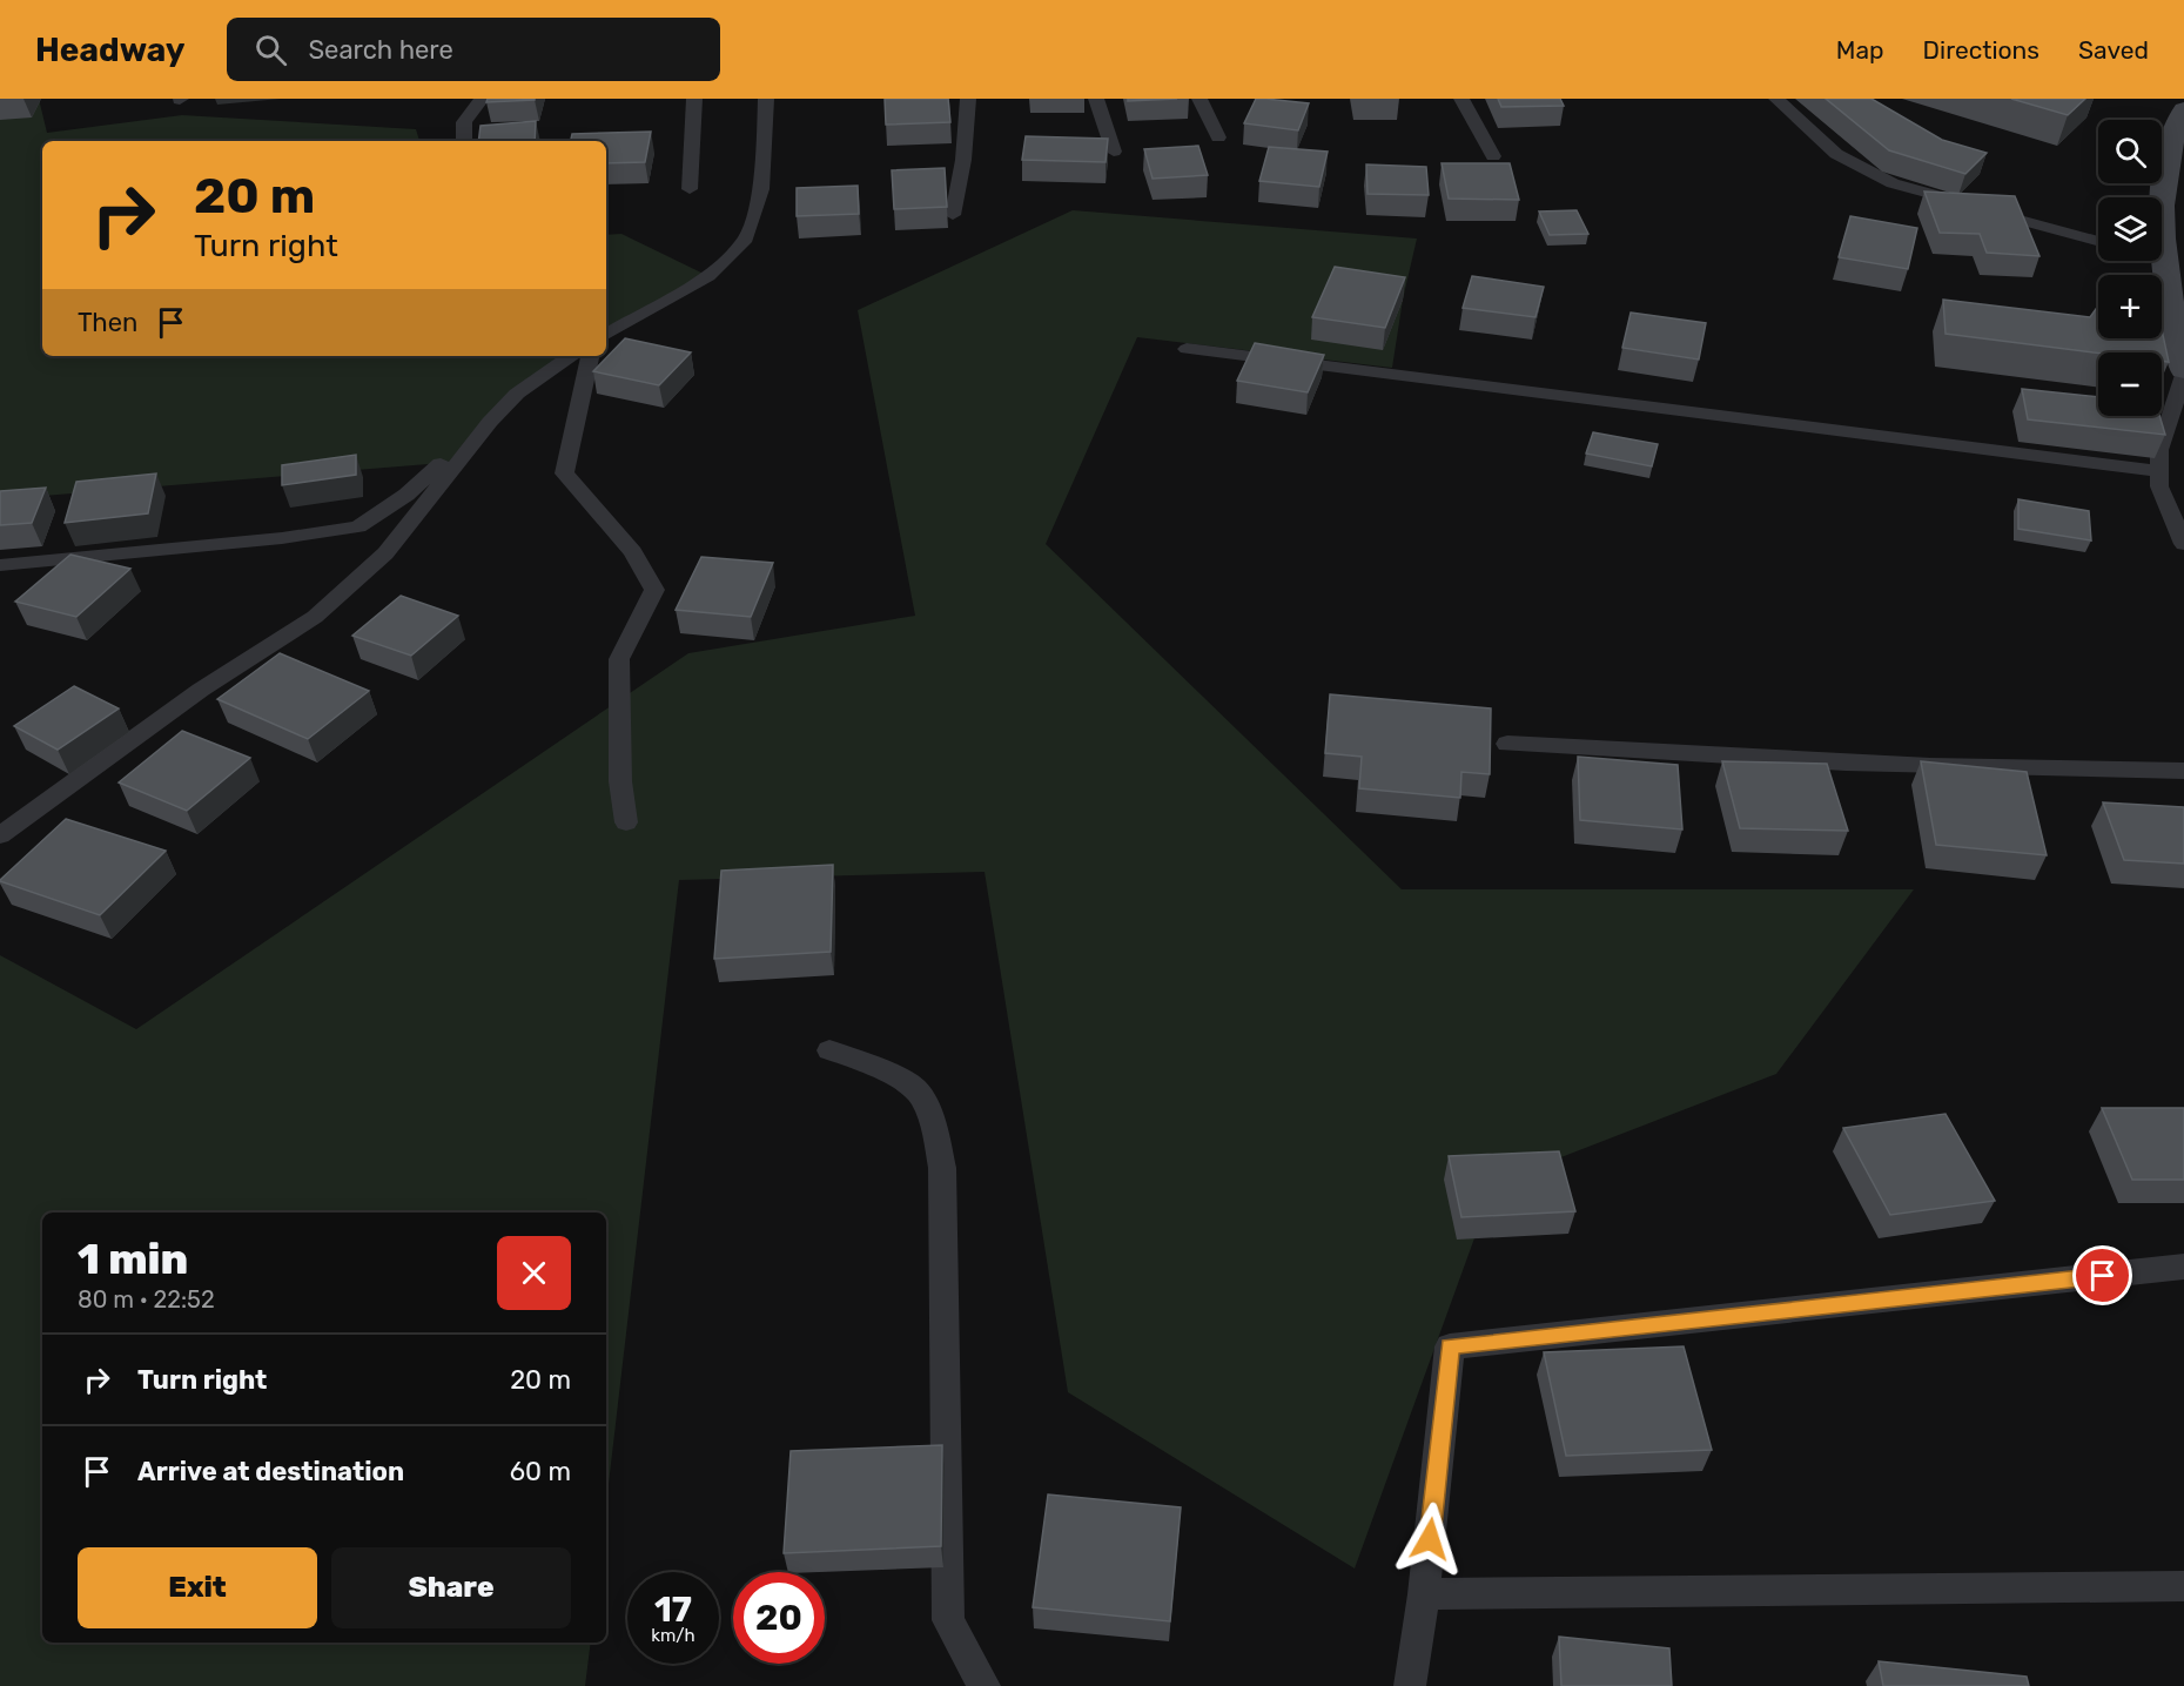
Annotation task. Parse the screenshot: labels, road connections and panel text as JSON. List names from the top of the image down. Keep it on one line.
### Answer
{"page":{"header":"Headway","search":"Search here","nav":["Map","Directions","Saved"],"map_buttons":["+","−"],"turn":["20 m","Turn right"],"then":"Then","heading":["1 min","80 m · 22:52"],"list":[{"name":"Turn right","value":"20 m"},{"name":"Arrive at destination","value":"60 m"}],"buttons":["Exit","Share"],"speed":"17 km/h","limit":"20"}}
